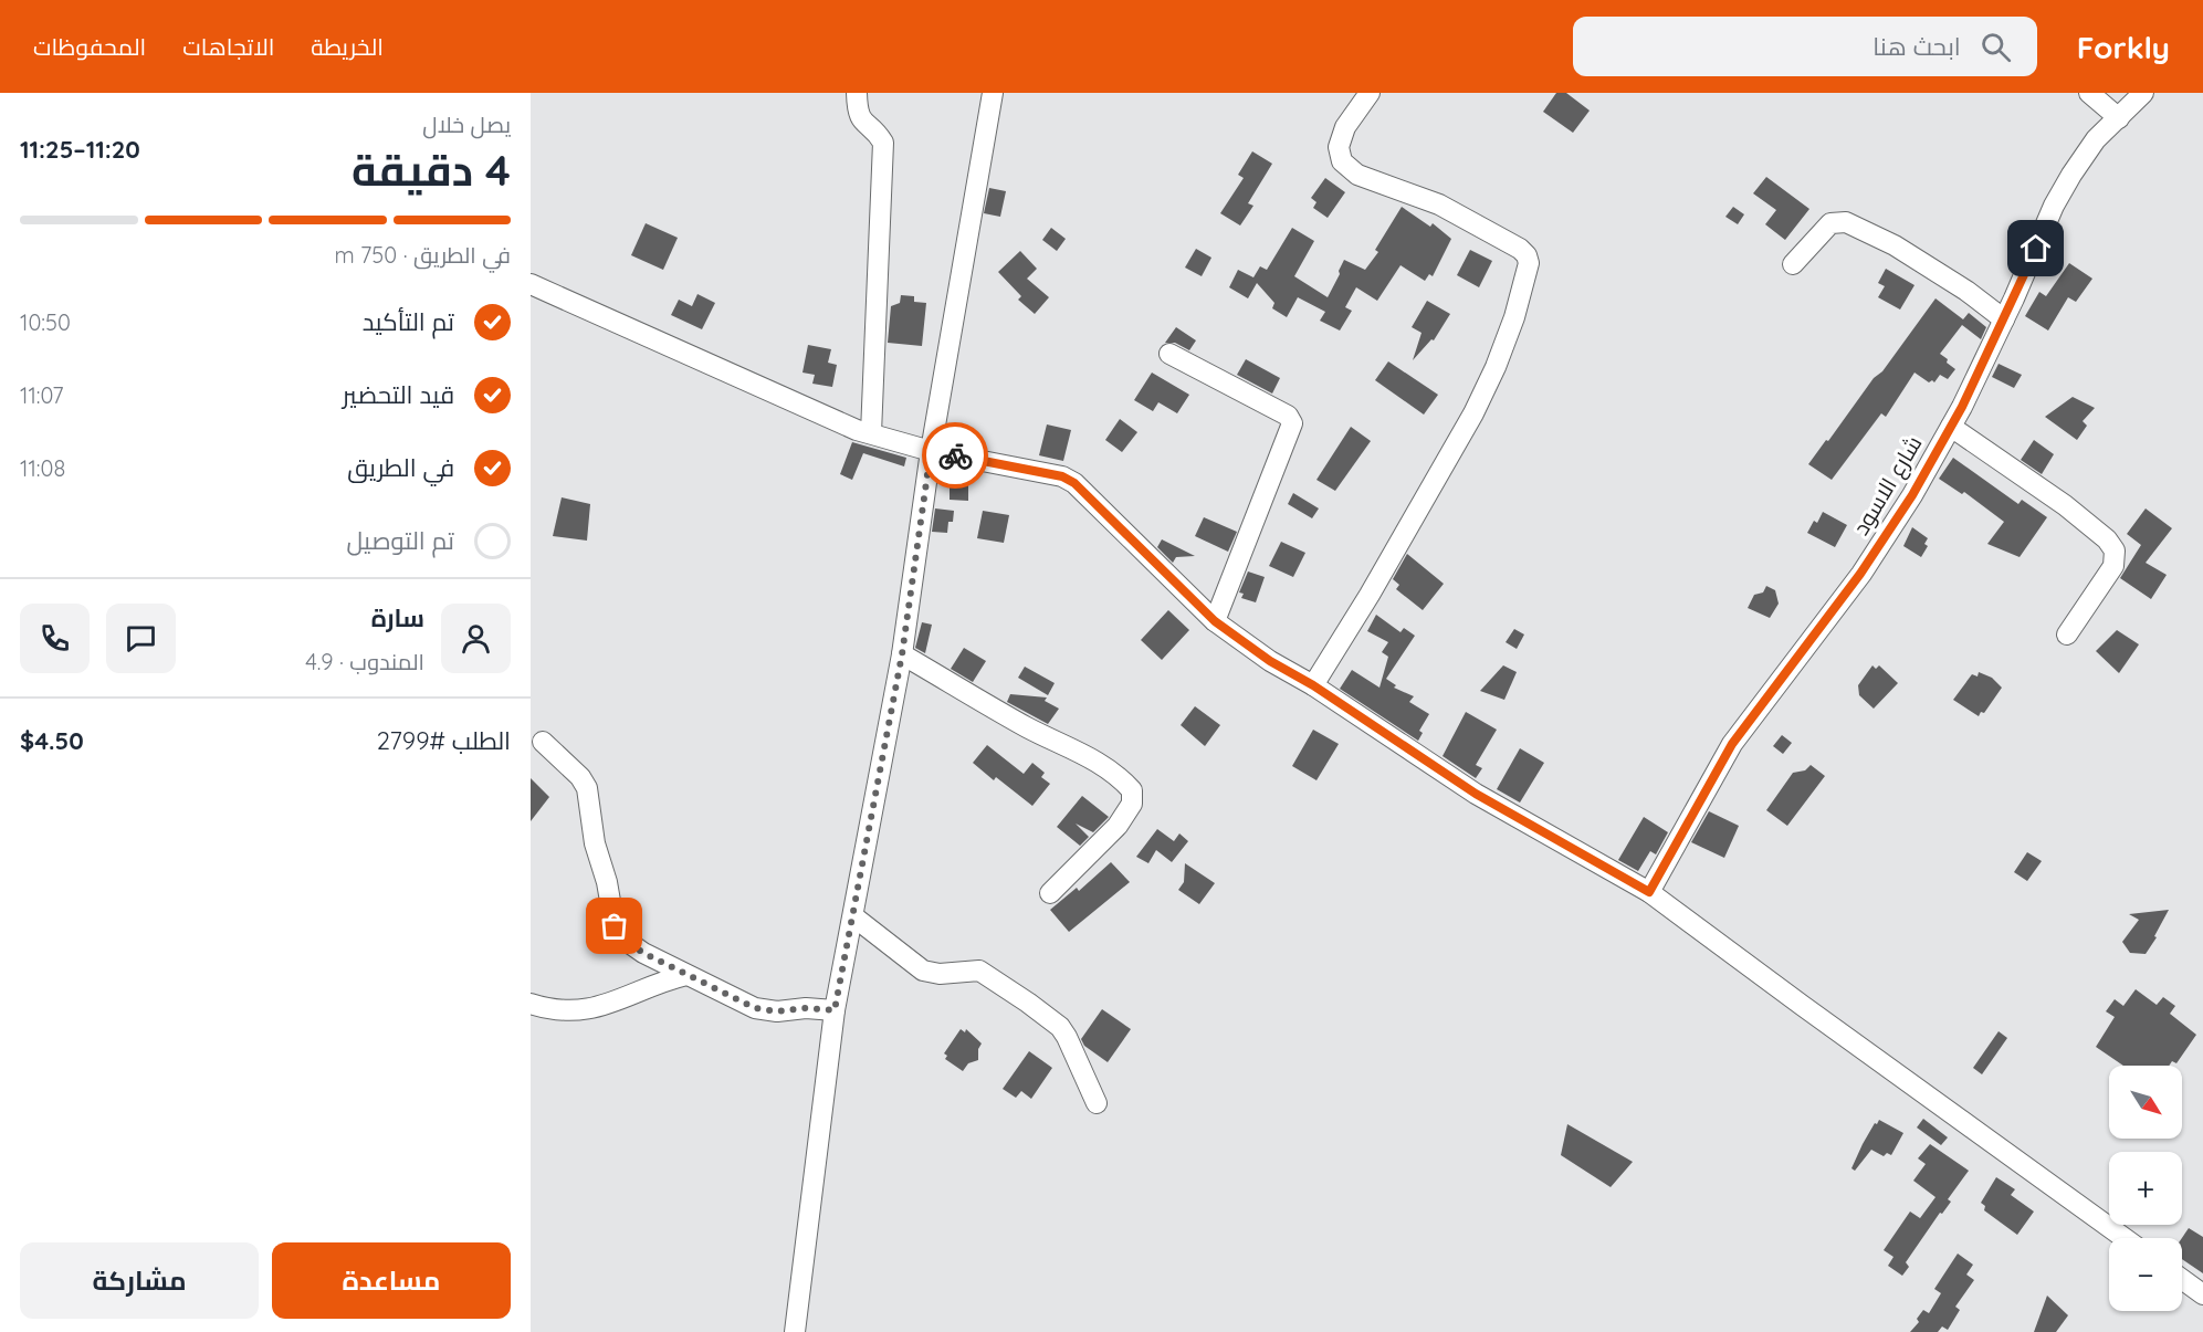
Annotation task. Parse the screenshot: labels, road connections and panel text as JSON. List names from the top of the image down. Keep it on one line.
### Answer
{"streets":{"street":["شارع الاسود"]},"north":"bottom right","page":{"header":"Forkly","search":"ابحث هنا","nav":["الخريطة","الاتجاهات","المحفوظات"],"heading":["4 دقيقة","يصل خلال","11:20–11:25"],"panel":["سارة","المندوب · 4.9","الطلب #2799","$4.50"],"bar":"في الطريق · 750 m","list":[["تم التأكيد","10:50"],["قيد التحضير","11:07"],["في الطريق","11:08"],"تم التوصيل"],"map_buttons":["+","−"],"buttons":["مساعدة","مشاركة"]}}
